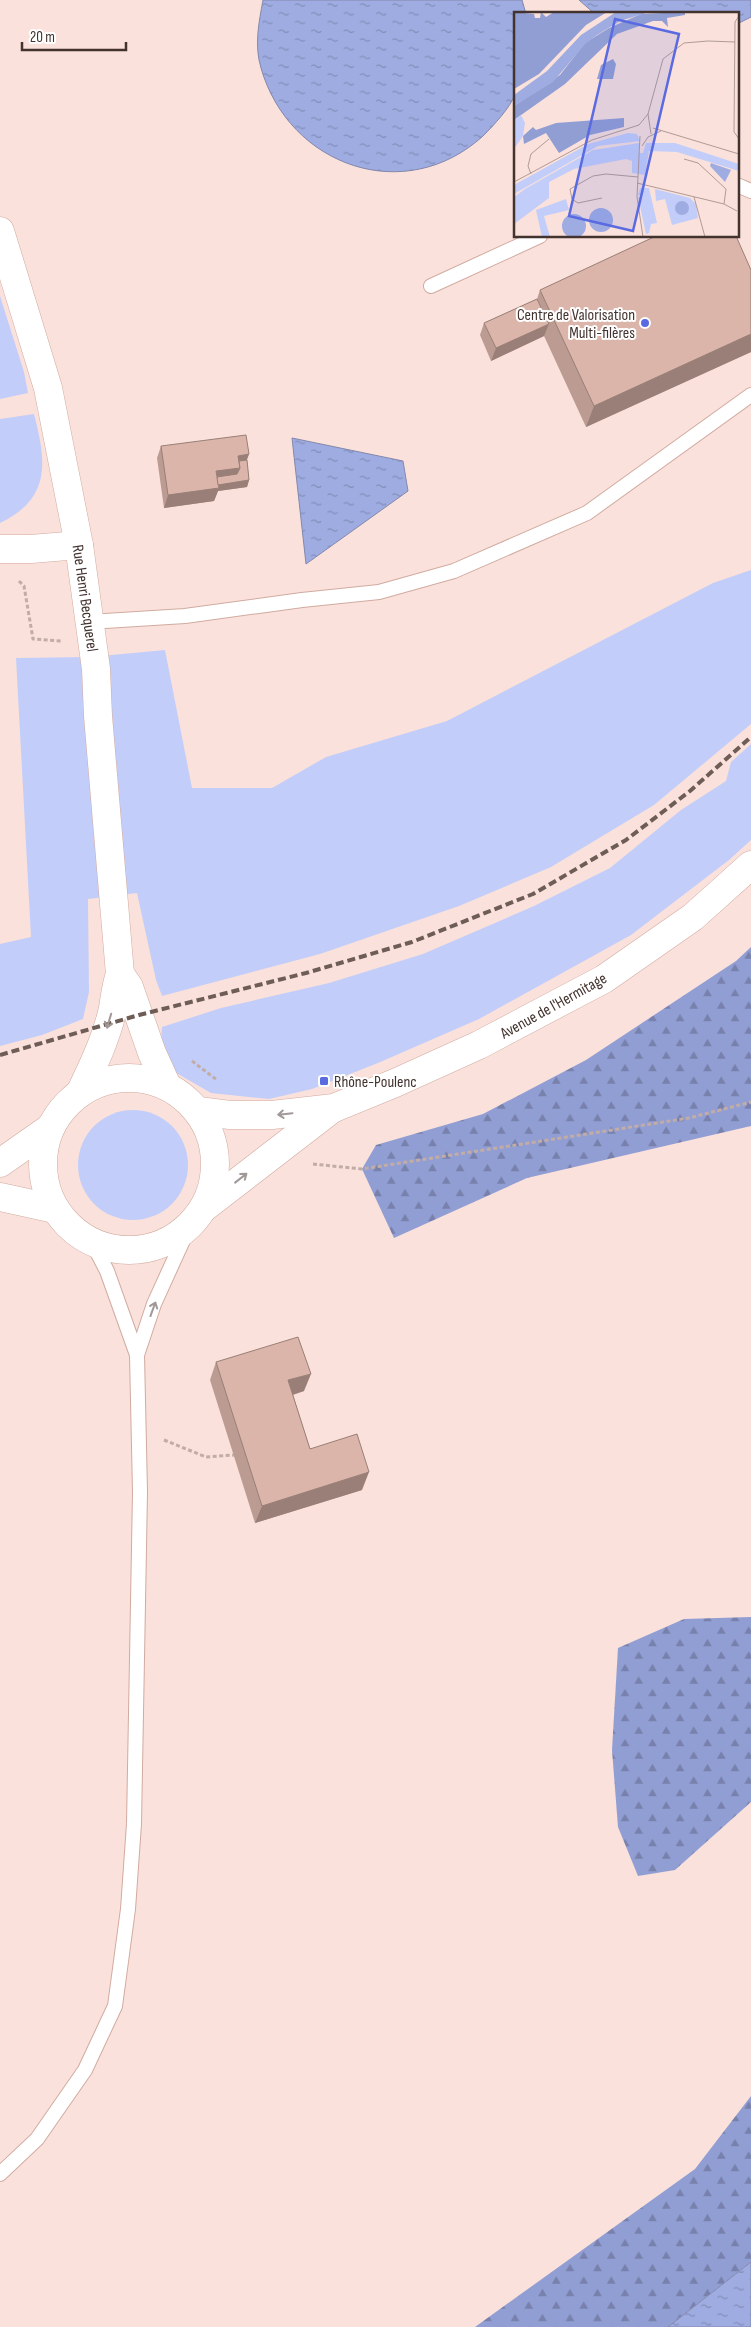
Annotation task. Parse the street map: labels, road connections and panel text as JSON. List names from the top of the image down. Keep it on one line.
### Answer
{"streets":{"street":["Rue Henri Becquerel","Avenue de l'Hermitage"]},"crossings":[["Rue Henri Becquerel","Avenue de l'Hermitage"]],"places":{"other":["Centre de Valorisation Multi-filères"],"transit":["Rhône-Poulenc"]},"scale_bar":"20 m"}
